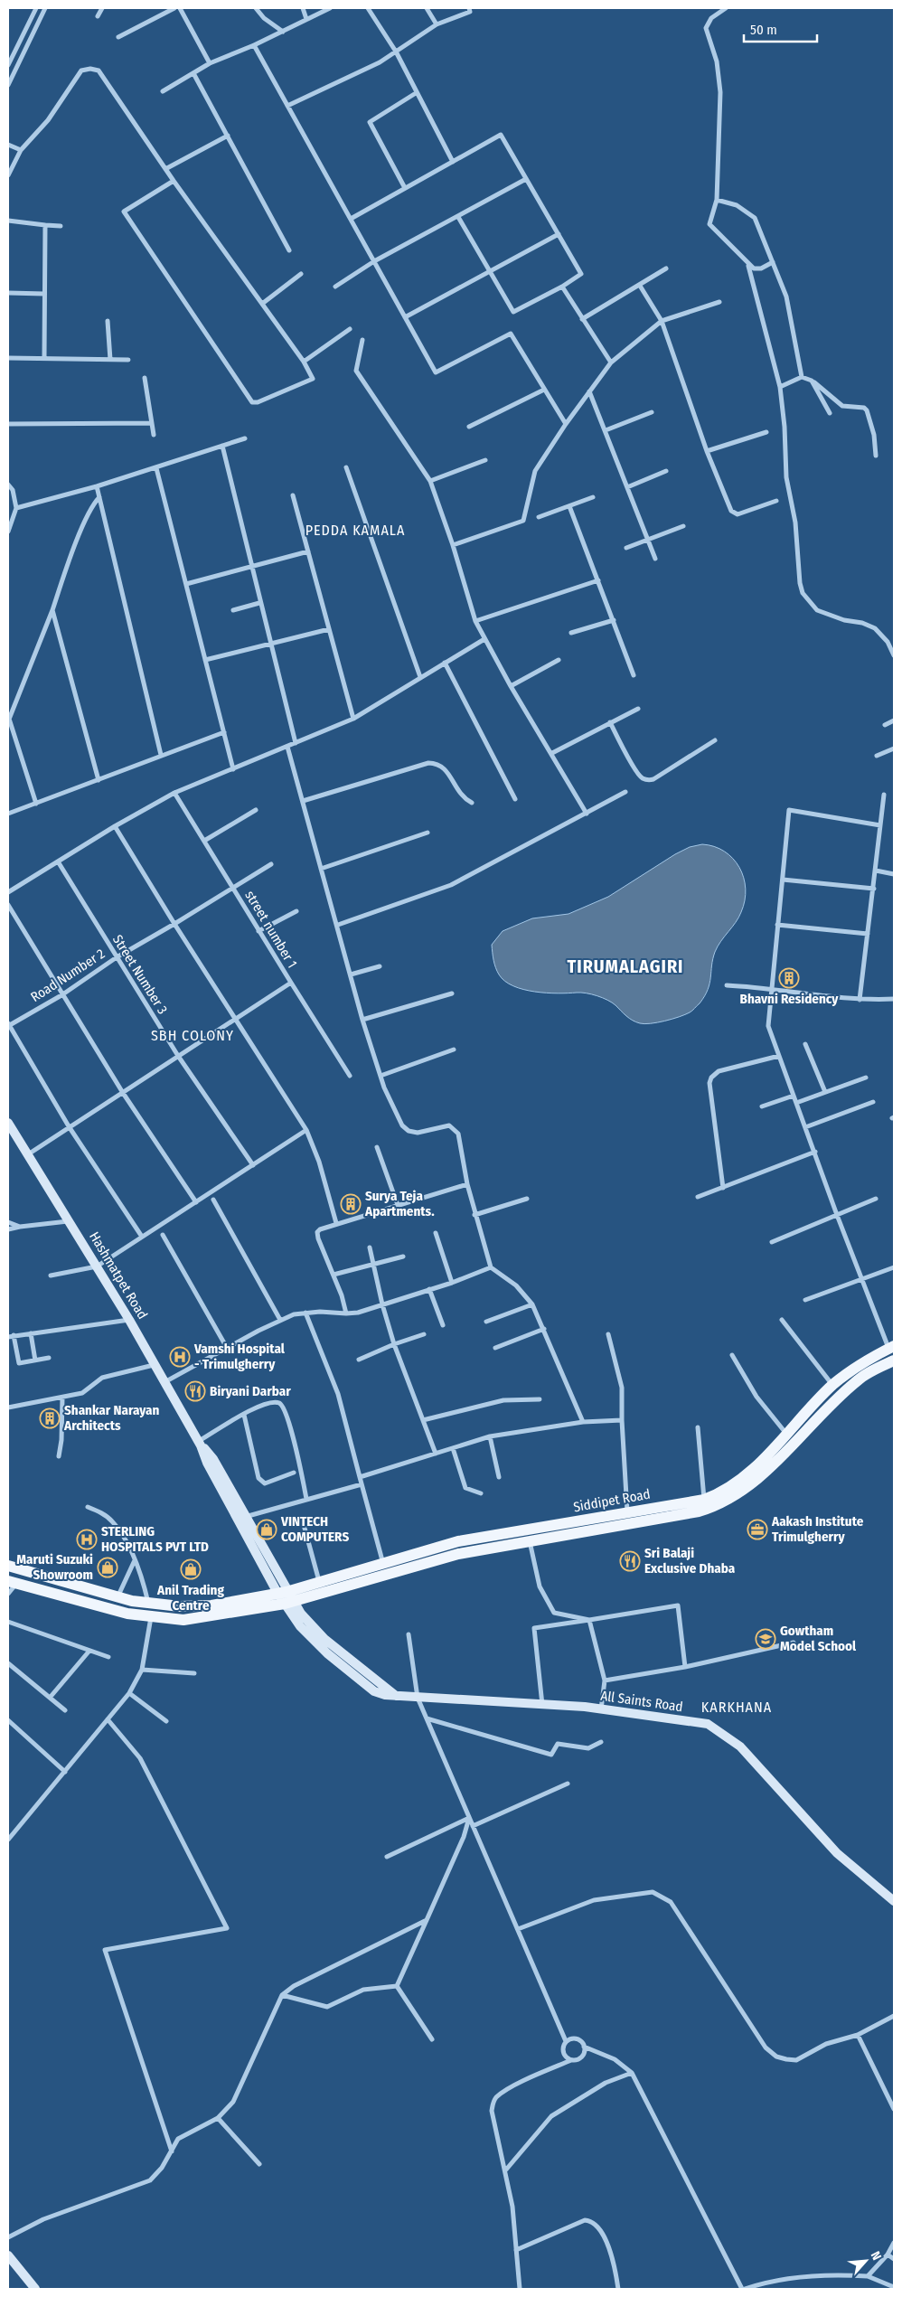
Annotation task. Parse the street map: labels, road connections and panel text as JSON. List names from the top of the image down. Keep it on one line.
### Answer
{"streets":{"main road":["Hashmatpet Road","Siddipet Road","All Saints Road"],"street":["street number 1","Street Number 3","Road Number 2"]},"crossings":[["street number 1","Road Number 2"],["Street Number 3","Road Number 2"],["Hashmatpet Road","Siddipet Road"],["Hashmatpet Road","All Saints Road"],["Siddipet Road","All Saints Road"]],"districts":["PEDDA KAMALA","TIRUMALAGIRI","SBH COLONY","KARKHANA"],"places":{"building":["Bhavni Residency","Surya Teja Apartments.","Shankar Narayan Architects"],"hospital":["Vamshi Hospital - Trimulgherry","STERLING HOSPITALS PVT LTD"],"restaurant":["Biryani Darbar","Sri Balaji Exclusive Dhaba"],"shop":["VINTECH COMPUTERS","Maruti Suzuki Showroom","Anil Trading Centre"],"office":["Aakash Institute Trimulgherry"],"school or university":["Gowtham Model School"]},"scale_bar":"50 m","north":"top right"}
